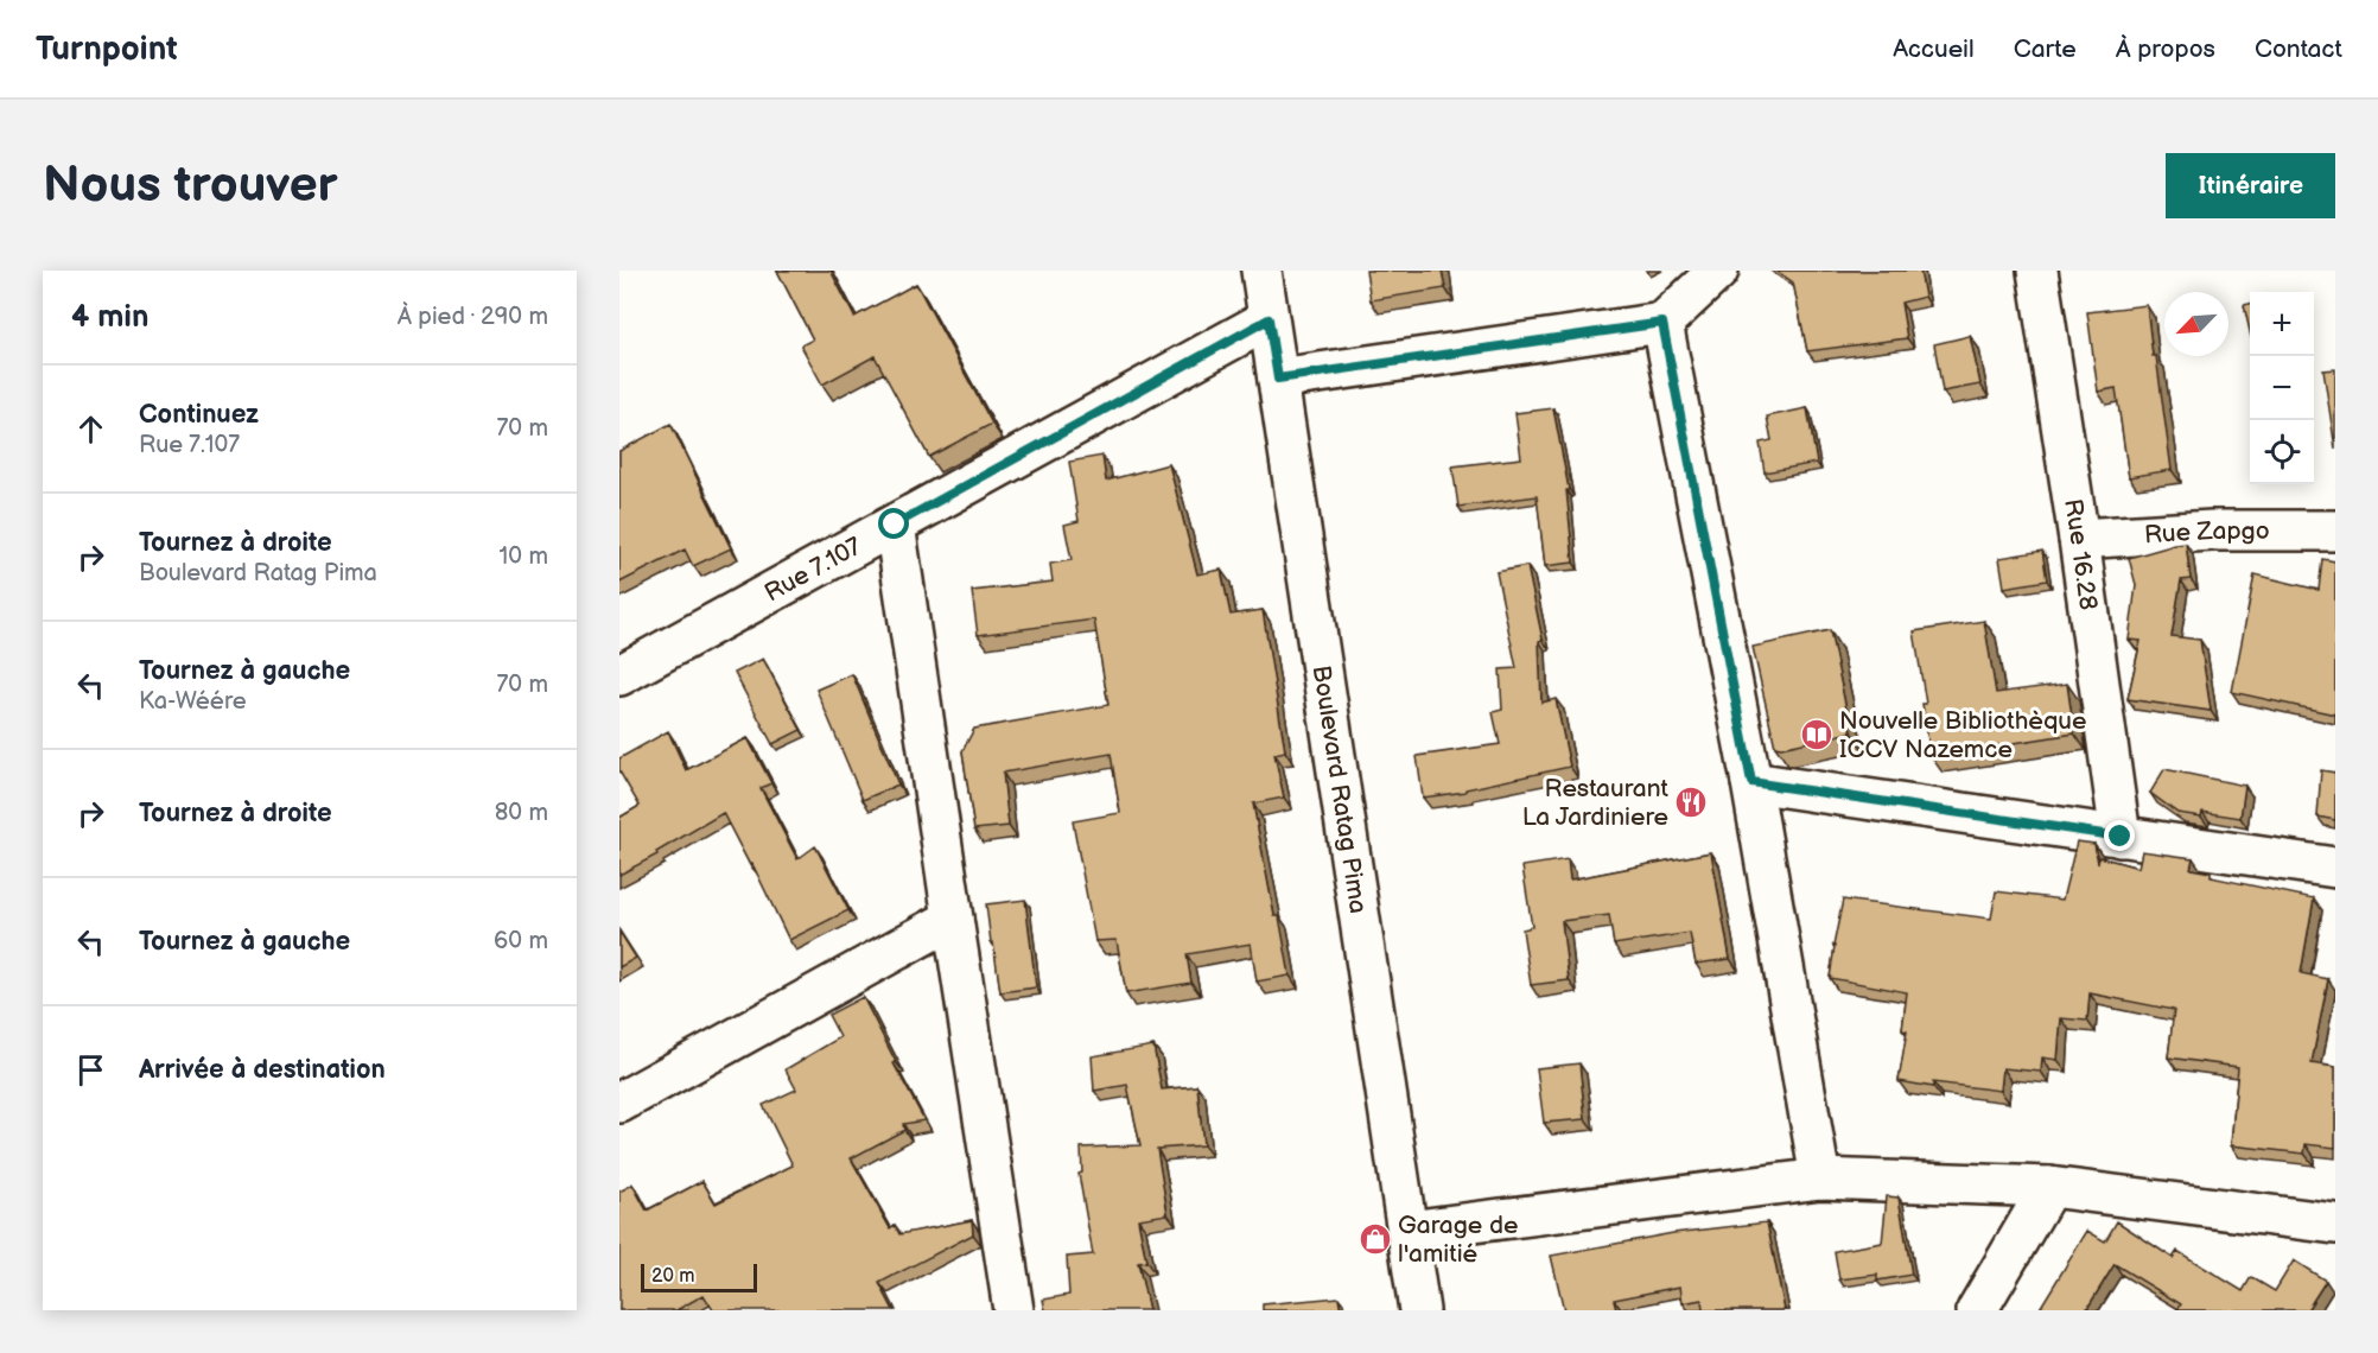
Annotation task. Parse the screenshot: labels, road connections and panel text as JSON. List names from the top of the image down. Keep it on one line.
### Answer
{"streets":{"street":["Rue Zapgo","Rue 16.28","Rue 7.107","Boulevard Ratag Pima"]},"crossings":[["Rue Zapgo","Rue 16.28"],["Rue 7.107","Boulevard Ratag Pima"]],"places":{"library":["Nouvelle Bibliothèque ICCV Nazemce"],"restaurant":["Restaurant La Jardiniere"],"shop":["Garage de l'amitié"]},"scale_bar":"20 m","north":"bottom left","page":{"header":"Turnpoint","nav":["Accueil","Carte","À propos","Contact"],"buttons":"Itinéraire","title":"Nous trouver","heading":["4 min","À pied · 290 m"],"map_buttons":["+","−"],"list":[["Continuez","Rue 7.107","70 m"],["Tournez à droite","Boulevard Ratag Pima","10 m"],["Tournez à gauche","Ka-Wéére","70 m"],["Tournez à droite","80 m"],["Tournez à gauche","60 m"],"Arrivée à destination"],"scale":"20 m"}}
